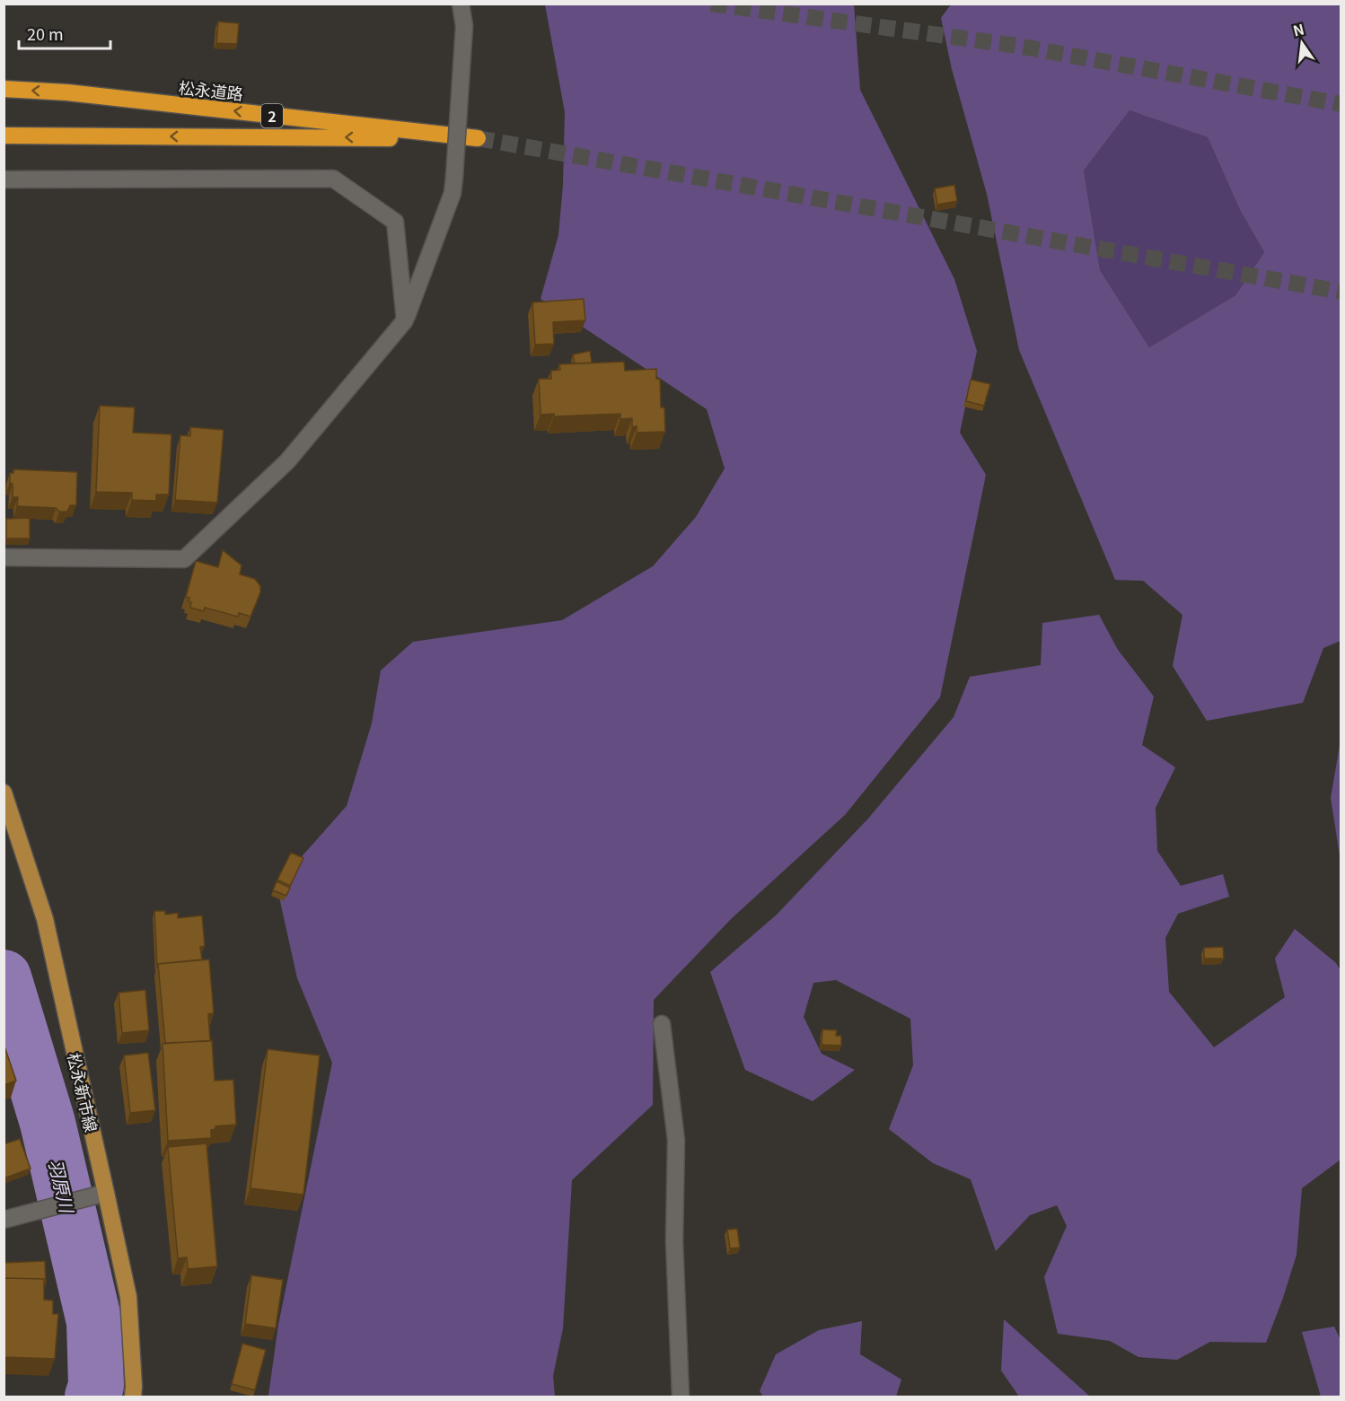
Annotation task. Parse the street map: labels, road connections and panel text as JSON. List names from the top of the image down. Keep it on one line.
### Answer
{"streets":{"highway":["松永道路","2"],"main road":["松永新市線"]},"water":["羽原川"],"scale_bar":"20 m","north":"top"}
